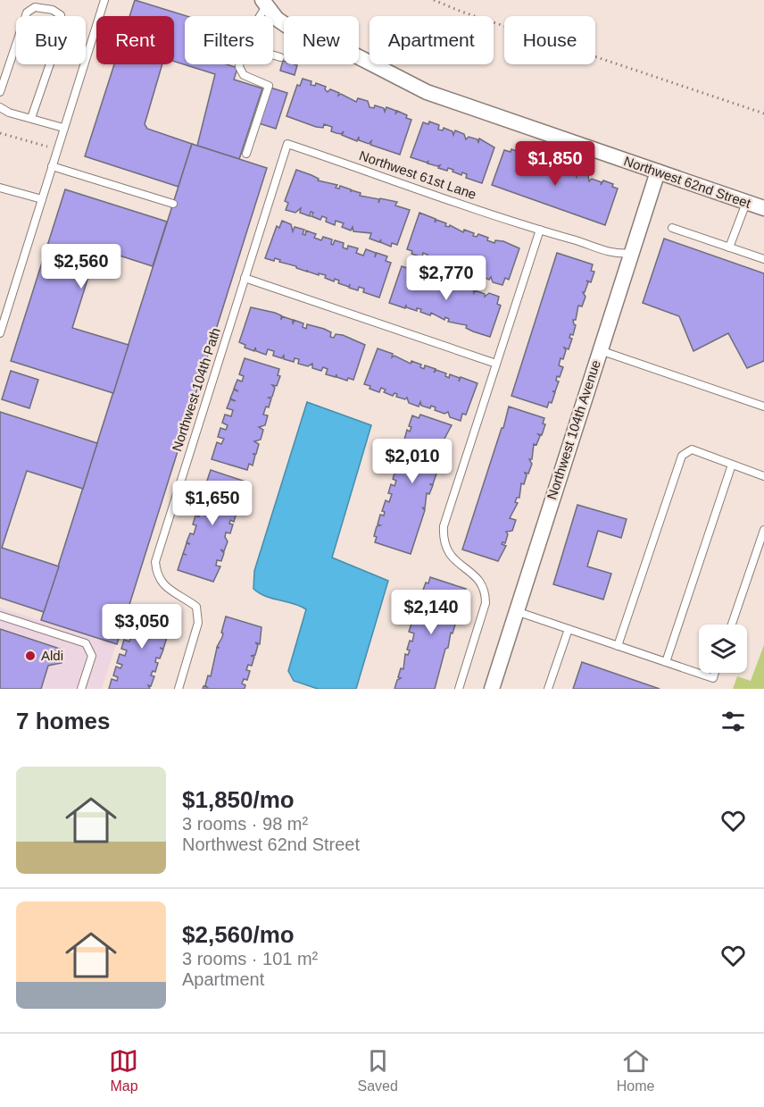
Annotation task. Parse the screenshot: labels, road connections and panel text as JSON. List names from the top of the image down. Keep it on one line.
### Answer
{"streets":{"street":["Northwest 62nd Street","Northwest 104th Avenue"],"lane":["Northwest 61st Lane","Northwest 104th Path"]},"crossings":[["Northwest 61st Lane","Northwest 104th Path"],["Northwest 61st Lane","Northwest 104th Avenue"],["Northwest 62nd Street","Northwest 104th Avenue"]],"places":["Aldi"],"page":{"chip":["Buy","Rent","Filters","New","Apartment","House"],"price":["$1,850","$2,560","$2,770","$2,010","$1,650","$2,140","$3,050"],"heading":"7 homes","list":[{"name":"$1,850/mo","note":"3 rooms · 98 m² · Northwest 62nd Street"},{"name":"$2,560/mo","note":"3 rooms · 101 m² · Apartment"}],"tabs":["Map","Saved","Home"]}}
